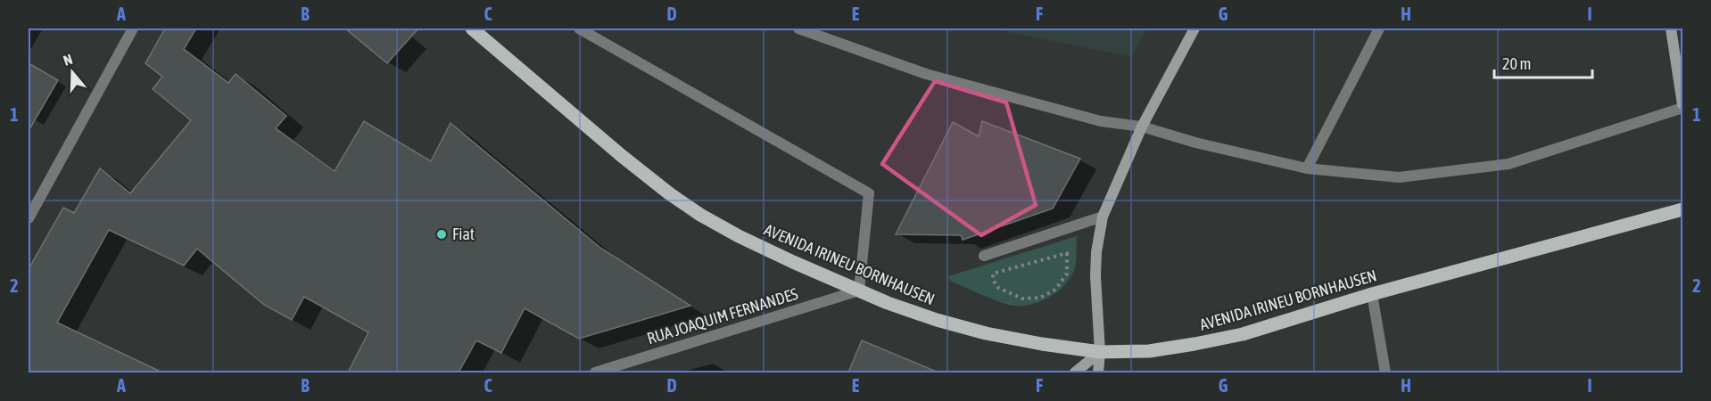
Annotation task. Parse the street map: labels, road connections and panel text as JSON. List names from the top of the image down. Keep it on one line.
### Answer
{"streets":{"main road":["AVENIDA IRINEU BORNHAUSEN"],"street":["RUA JOAQUIM FERNANDES"]},"crossings":[["AVENIDA IRINEU BORNHAUSEN","RUA JOAQUIM FERNANDES"]],"places":["Fiat"],"scale_bar":"20 m","north":"top","grid":{"columns":["A","B","C","D","E","F","G","H","I"],"rows":["1","2"]}}
